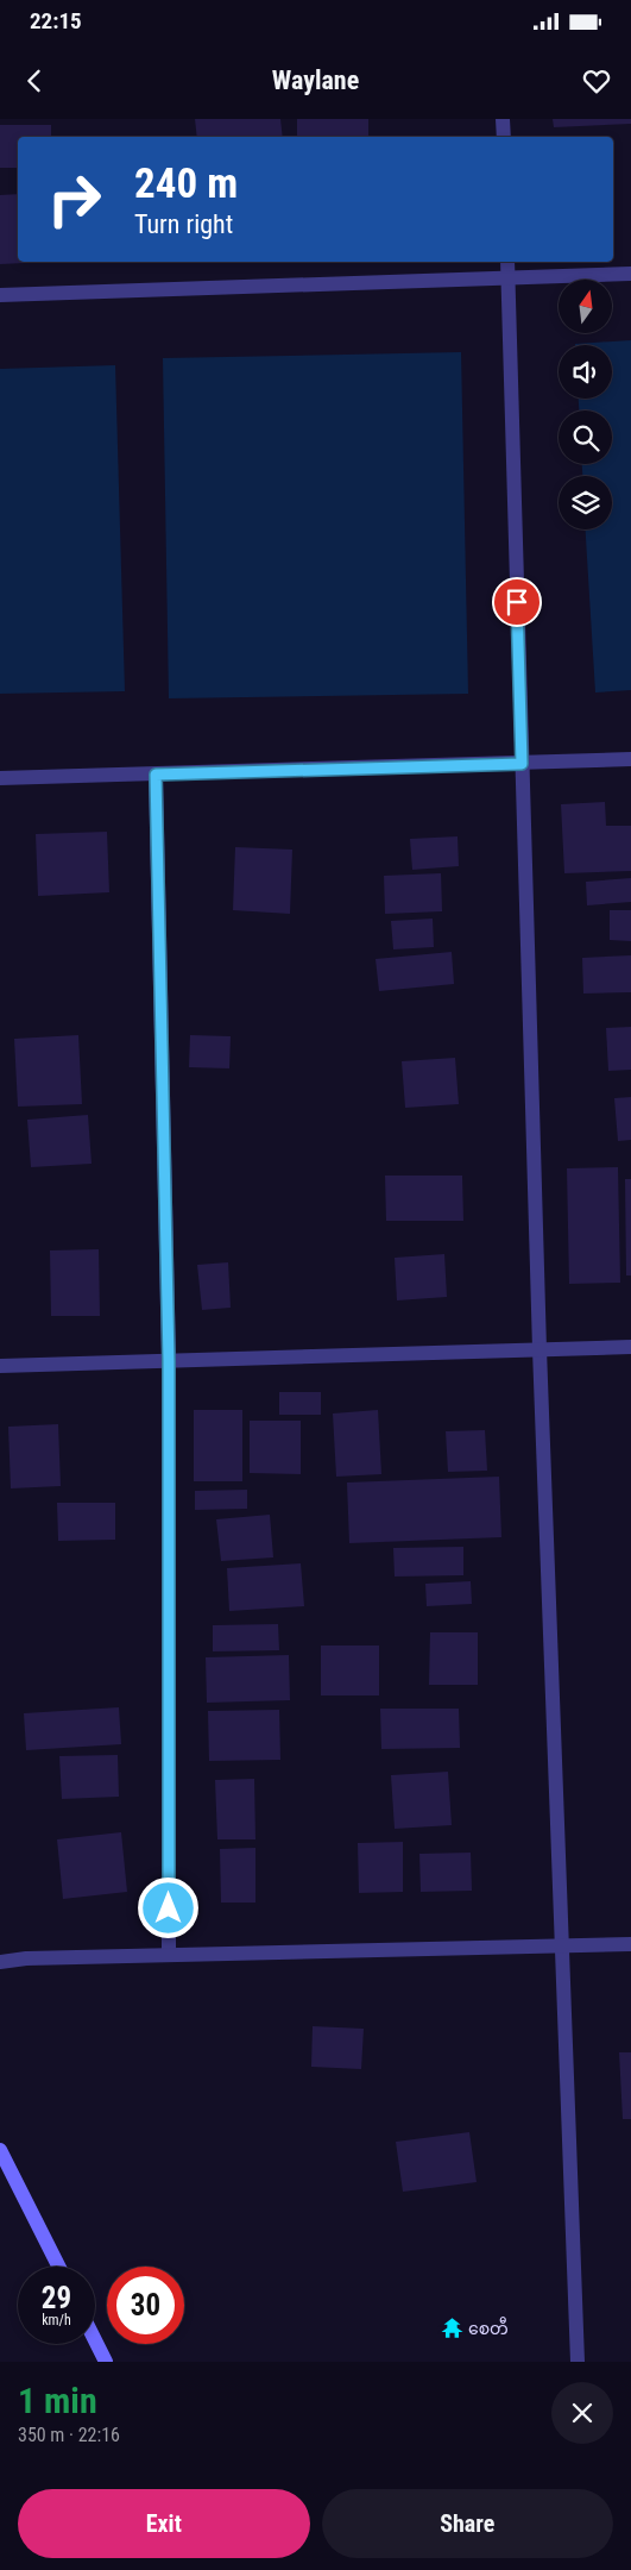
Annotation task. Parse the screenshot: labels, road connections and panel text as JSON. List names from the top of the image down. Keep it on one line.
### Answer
{"places":{"temple":["စေတီ"]},"north":"top","page":{"status":"22:15","header":"Waylane","turn":["240 m","Turn right"],"speed":"29 km/h","limit":"30","heading":["1 min","350 m · 22:16"],"buttons":["Exit","Share"]}}
